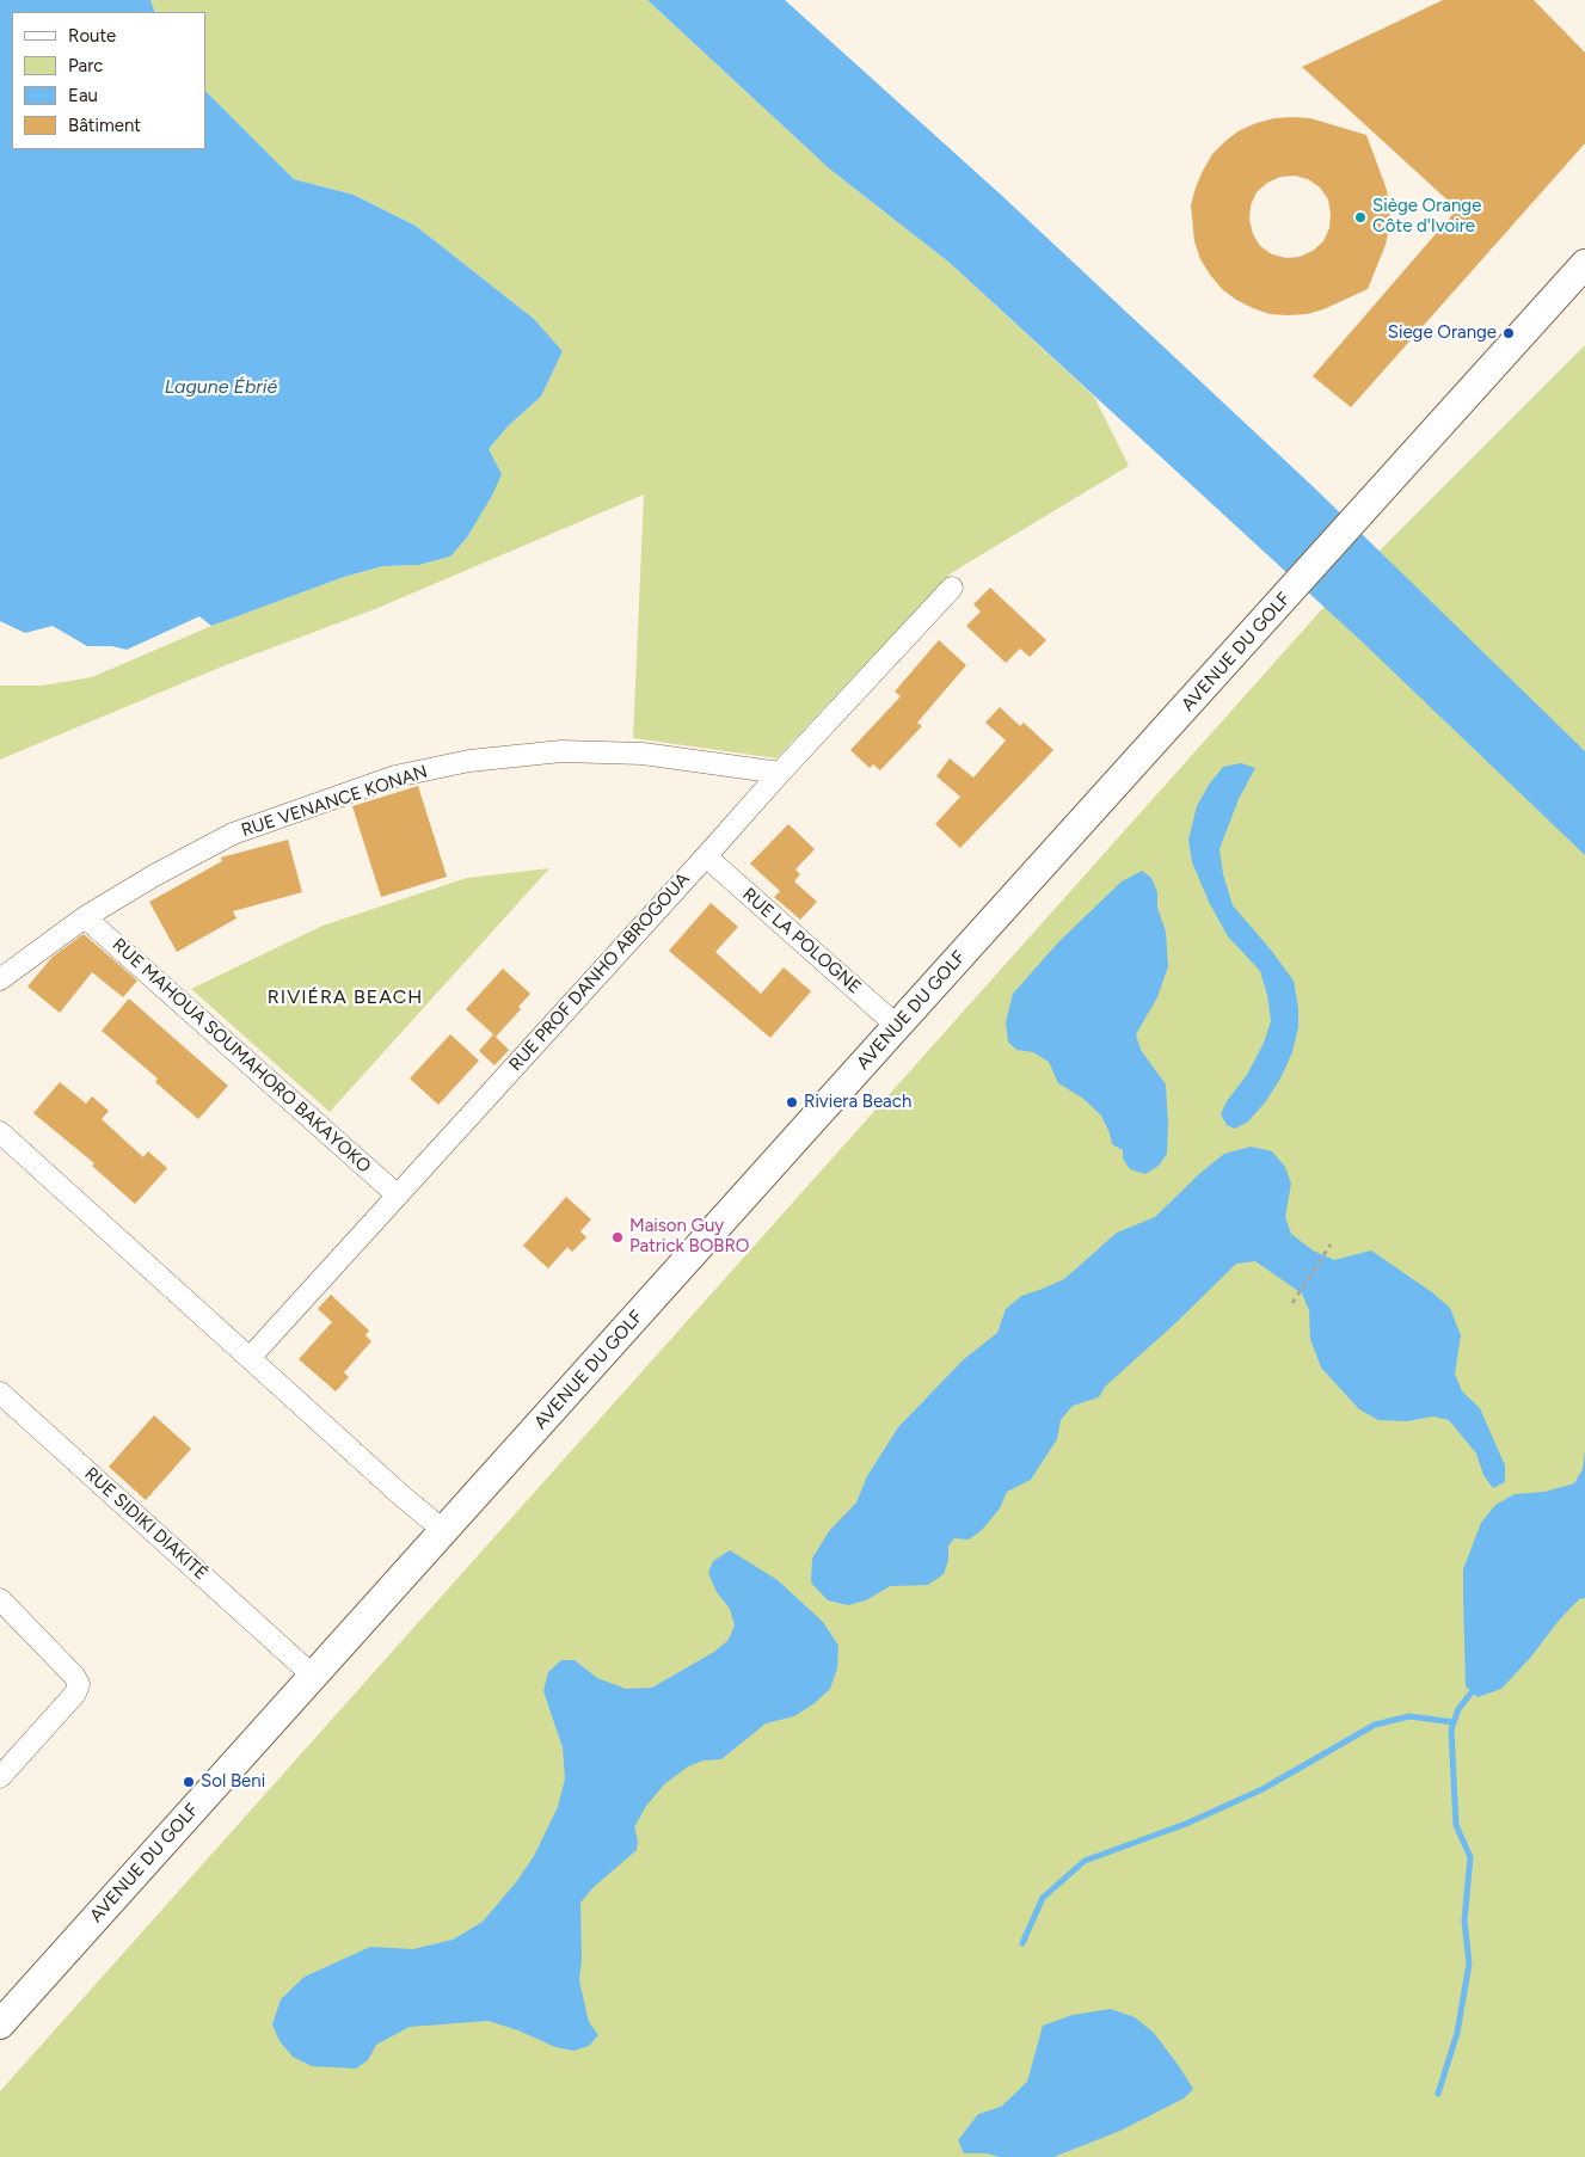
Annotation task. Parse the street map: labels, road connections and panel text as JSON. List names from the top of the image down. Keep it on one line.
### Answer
{"streets":{"main road":["AVENUE DU GOLF"],"street":["RUE VENANCE KONAN","RUE LA POLOGNE","RUE PROF DANHO ABROGOUA","RUE MAHOUA SOUMAHORO BAKAYOKO","RUE SIDIKI DIAKITÉ"]},"crossings":[["AVENUE DU GOLF","RUE LA POLOGNE"],["AVENUE DU GOLF","RUE SIDIKI DIAKITÉ"],["RUE VENANCE KONAN","RUE PROF DANHO ABROGOUA"],["RUE VENANCE KONAN","RUE MAHOUA SOUMAHORO BAKAYOKO"],["RUE LA POLOGNE","RUE PROF DANHO ABROGOUA"],["RUE PROF DANHO ABROGOUA","RUE MAHOUA SOUMAHORO BAKAYOKO"]],"districts":["RIVIÉRA BEACH"],"water":["Lagune Ébrié"],"places":["Siège Orange Côte d'Ivoire","Siege Orange","Riviera Beach","Maison Guy Patrick BOBRO","Sol Beni"],"legend":["Route","Parc","Eau","Bâtiment"]}
